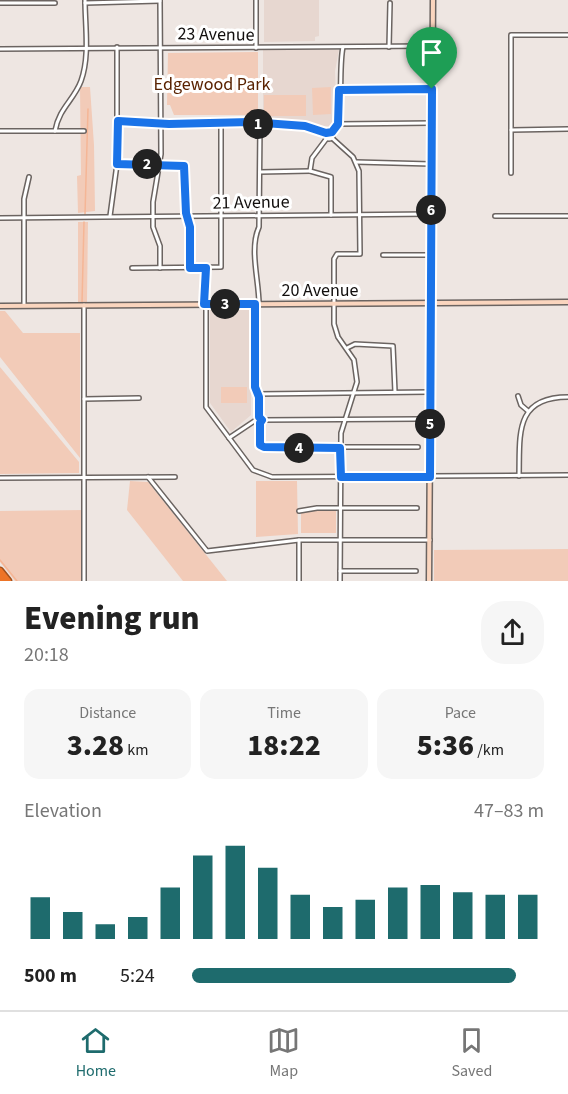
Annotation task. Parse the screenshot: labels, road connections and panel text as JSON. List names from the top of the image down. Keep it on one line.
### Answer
{"streets":{"main road":["20 Avenue"],"street":["23 Avenue","21 Avenue"]},"parks":["Edgewood Park"],"page":{"pins":["1","2","6","3","5","4"],"heading":["Evening run","20:18"],"stats":[["Distance","3.28 km"],["Time","18:22"],["Pace","5:36 /km"]],"chart":["Elevation","47–83 m"],"list":[{"name":"500 m","note":"5:24"}],"tabs":["Home","Map","Saved"]}}
